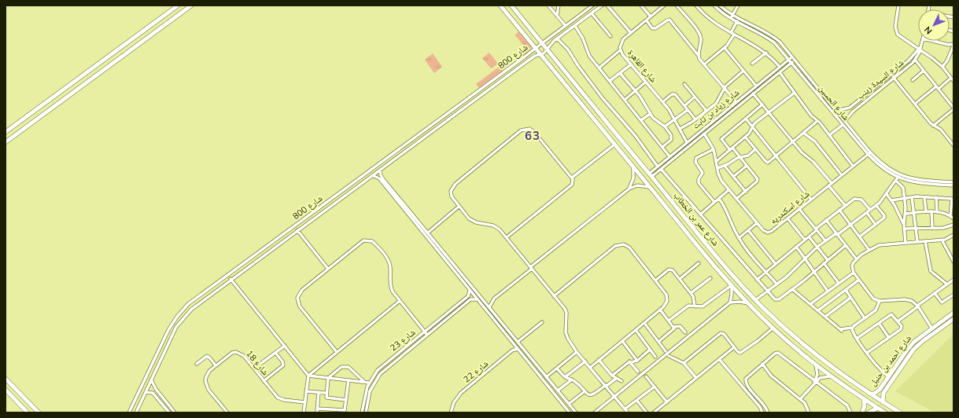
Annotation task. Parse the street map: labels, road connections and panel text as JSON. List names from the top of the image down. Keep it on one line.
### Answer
{"streets":{"street":["شارع 800","شارع القاهرة","شارع السيدة زينب","شارع الحسين","شارع زياد بن ثابت","شارع اسكندريه","شارع عمر بن الخطاب","شارع 23","شارع احمد بن حنبل","شارع 18","شارع 22"]},"crossings":[["شارع 800","شارع عمر بن الخطاب"],["شارع القاهرة","شارع زياد بن ثابت"],["شارع السيدة زينب","شارع الحسين"],["شارع الحسين","شارع زياد بن ثابت"],["شارع الحسين","شارع اسكندريه"],["شارع زياد بن ثابت","شارع اسكندريه"],["شارع زياد بن ثابت","شارع عمر بن الخطاب"],["شارع عمر بن الخطاب","شارع احمد بن حنبل"]],"districts":["63"],"north":"bottom left"}
